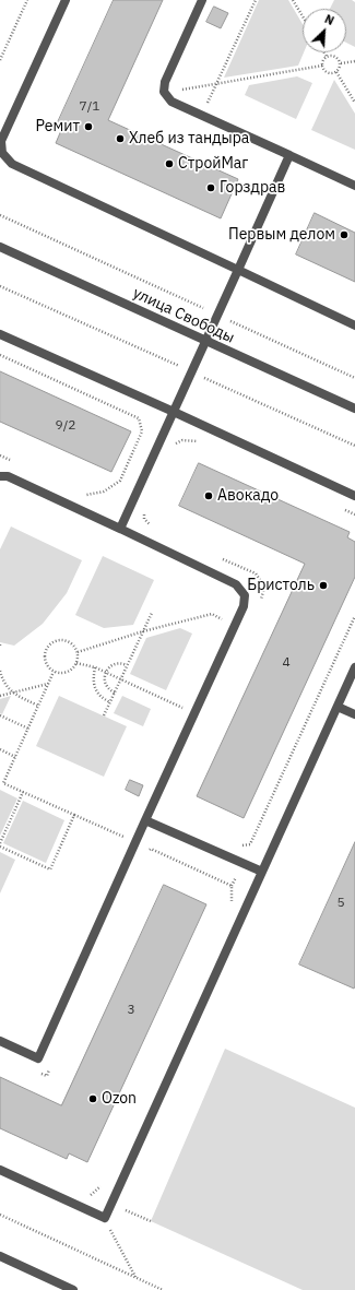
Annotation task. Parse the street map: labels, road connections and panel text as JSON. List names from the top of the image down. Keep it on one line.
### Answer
{"streets":{"street":["улица Свободы"]},"places":["Ремит","Хлеб из тандыра","СтройМаг","Горздрав","Первым делом","Авокадо","Бристоль","Ozon"],"house_numbers":["7/1","9/2","4","5","3"],"north":"top right"}
